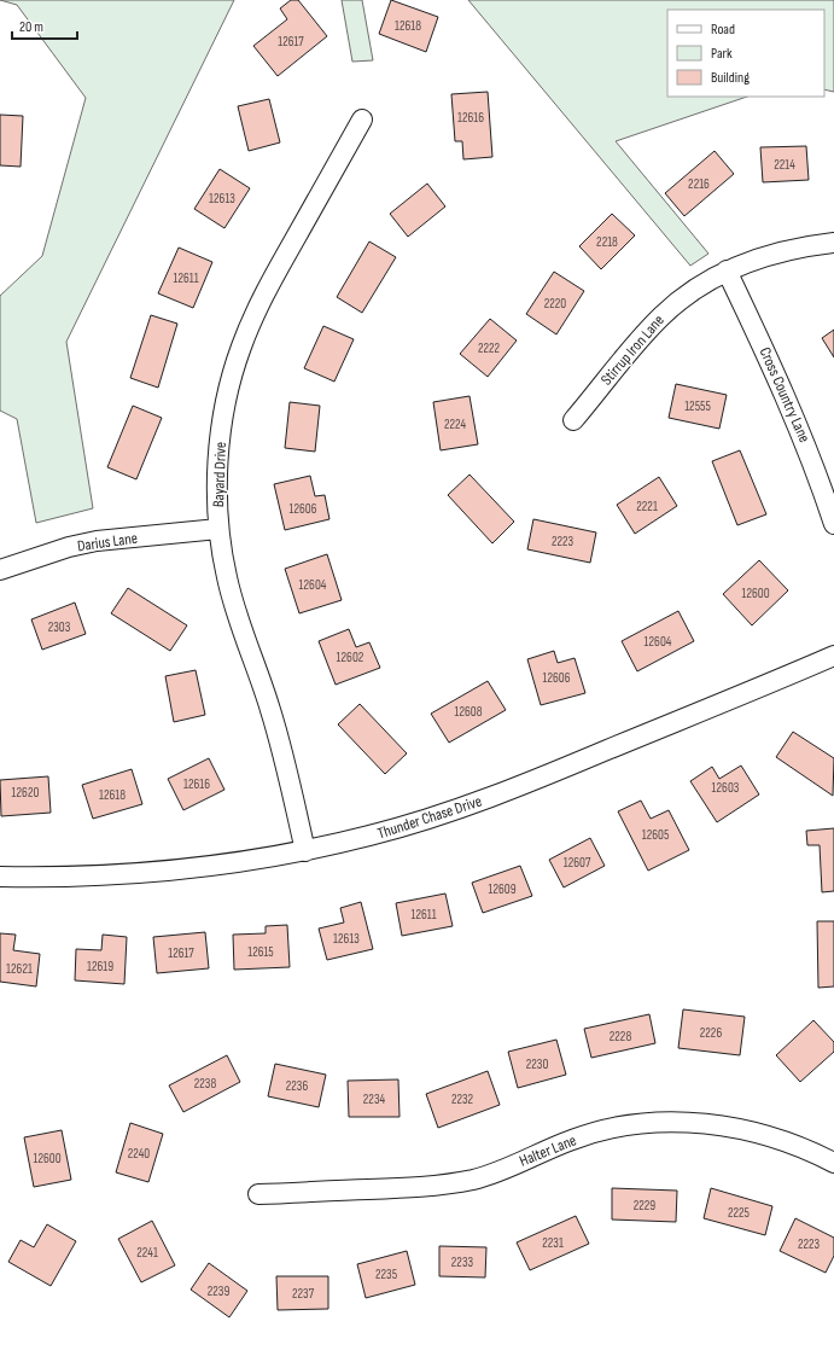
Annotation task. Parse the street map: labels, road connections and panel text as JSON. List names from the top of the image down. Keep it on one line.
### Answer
{"streets":{"street":["Stirrup Iron Lane","Cross Country Lane","Bayard Drive","Darius Lane","Thunder Chase Drive","Halter Lane"]},"crossings":[["Stirrup Iron Lane","Cross Country Lane"],["Bayard Drive","Darius Lane"],["Bayard Drive","Thunder Chase Drive"]],"house_numbers":["12618","12617","12616","2214","2216","12613","2218","12611","2220","2222","12555","2224","2221","12606","2223","12604","12600","2303","12604","12602","12606","12608","12616","12603","12620","12618","12605","12607","12609","12611","12613","12615","12617","12619","12621","2226","2228","2230","2238","2236","2234","2232","2240","12600","2229","2225","2231","2223","2241","2233","2235","2239","2237"],"legend":["Road","Park","Building"],"scale_bar":"20 m"}
